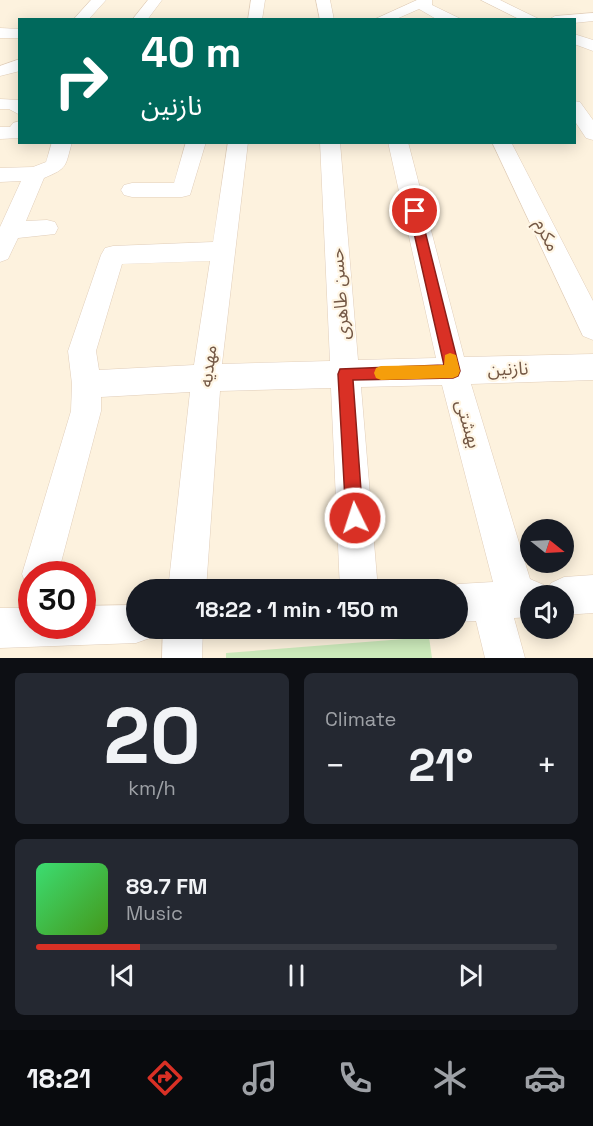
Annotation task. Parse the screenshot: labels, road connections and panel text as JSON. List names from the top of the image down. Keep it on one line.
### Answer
{"streets":{"street":["مکرم","حسن طاهری","مهدیه","نازنین","بهشتی"]},"crossings":[["حسن طاهری","نازنین"],["مهدیه","نازنین"],["نازنین","بهشتی"]],"north":"right","page":{"turn":["40 m","نازنین"],"limit":"30","trip":"18:22 · 1 min · 150 m","tile":[["20","km/h"],"Climate"],"heat":["−","21°","+"],"song":["89.7 FM","Music"],"tabs":"18:21"}}
